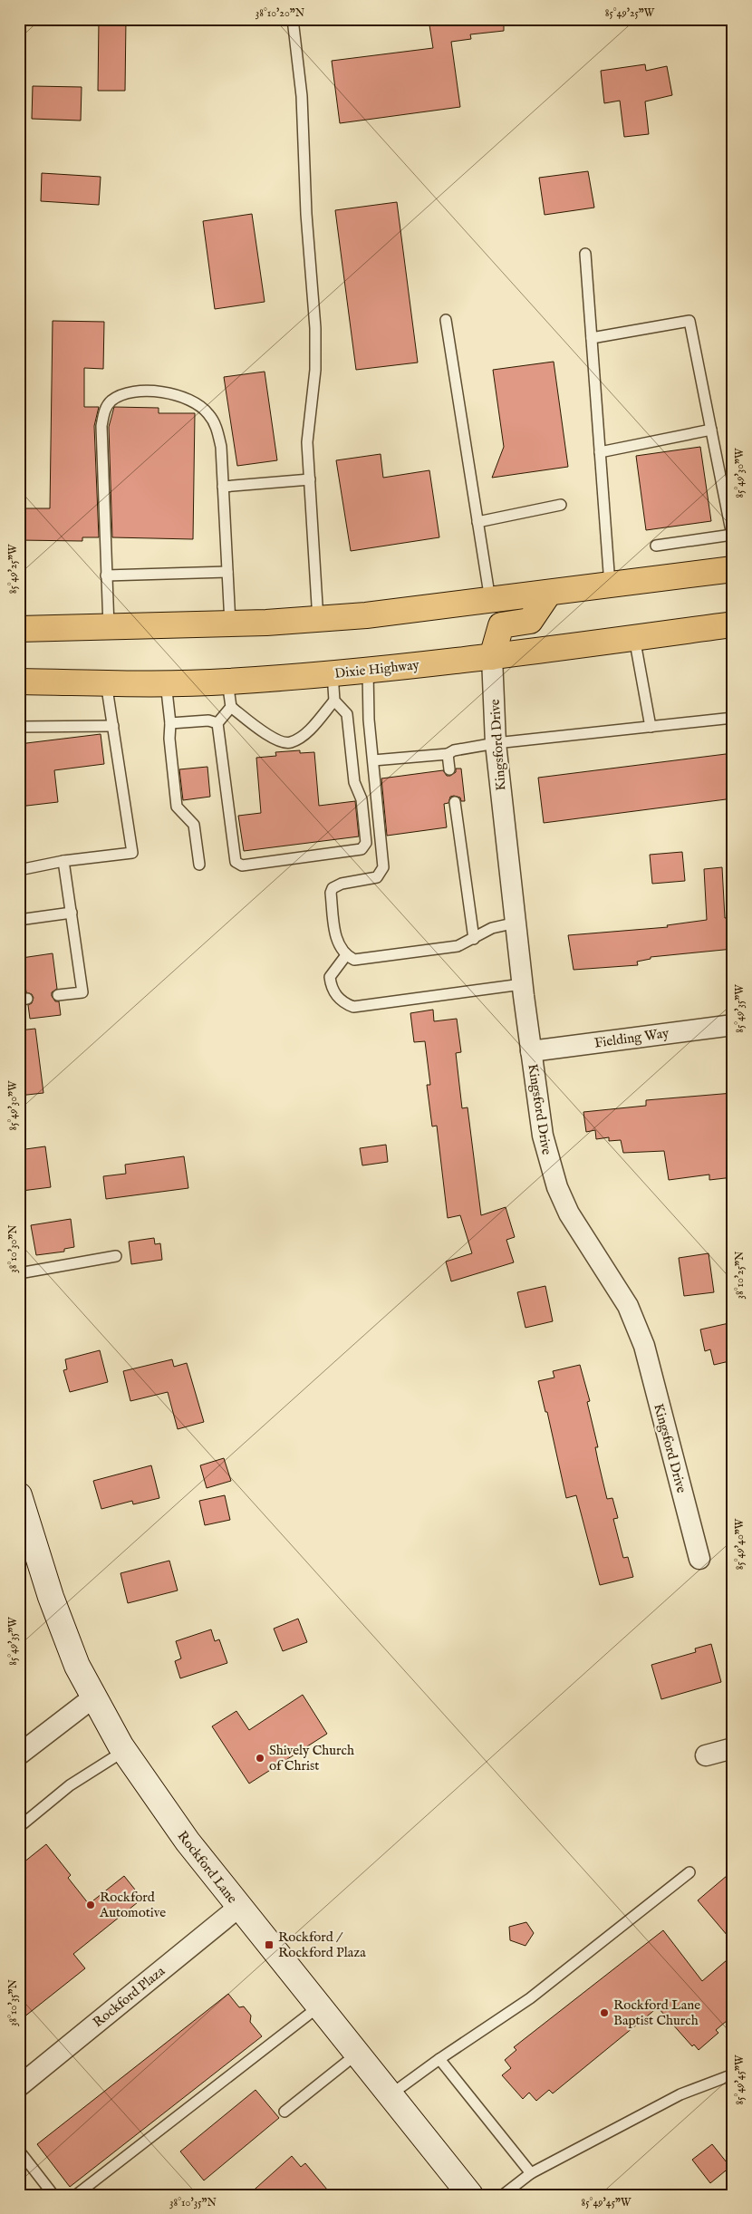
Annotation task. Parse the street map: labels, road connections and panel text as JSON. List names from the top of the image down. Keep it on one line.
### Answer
{"streets":{"main road":["Dixie Highway","Rockford Lane"],"street":["Kingsford Drive","Fielding Way","Rockford Plaza"]},"crossings":[["Dixie Highway","Kingsford Drive"],["Kingsford Drive","Fielding Way"],["Rockford Lane","Rockford Plaza"]],"places":{"other":["Shively Church of Christ","Rockford Automotive","Rockford Lane Baptist Church"],"transit":["Rockford / Rockford Plaza"]},"coordinates":["38°10'20\"N","85°49'25\"W","85°49'30\"W","85°49'35\"W","38°10'30\"N","38°10'25\"N","85°49'40\"W","38°10'35\"N","85°49'45\"W"]}
